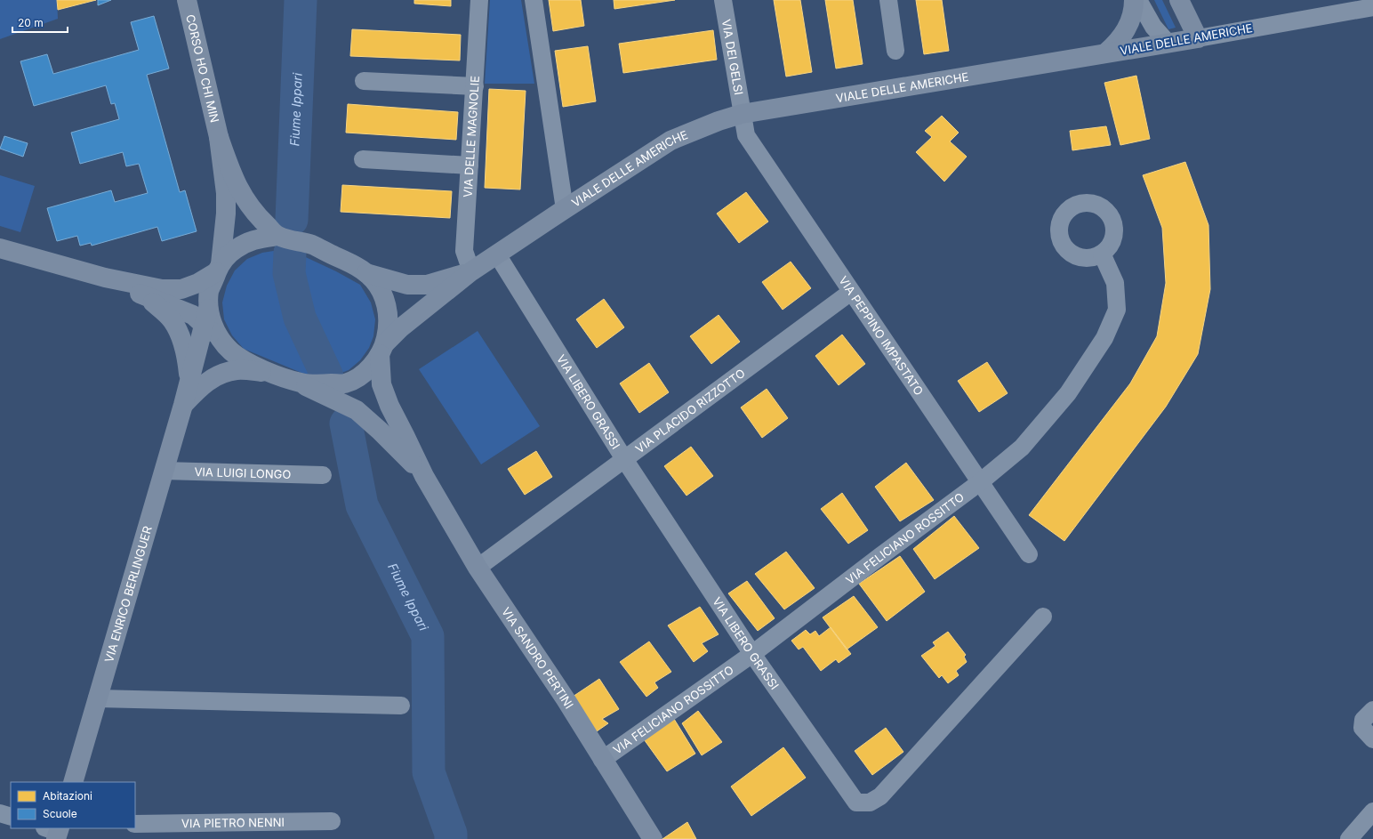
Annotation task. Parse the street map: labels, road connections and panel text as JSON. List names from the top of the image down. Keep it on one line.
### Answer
{"streets":{"main road":["VIALE DELLE AMERICHE","CORSO HO CHI MIN","VIA ENRICO BERLINGUER","VIA SANDRO PERTINI"],"street":["VIA DEI GELSI","VIA DELLE MAGNOLIE","VIA PEPPINO IMPASTATO","VIA LIBERO GRASSI","VIA PLACIDO RIZZOTTO","VIA LUIGI LONGO","VIA FELICIANO ROSSITTO","VIA PIETRO NENNI"]},"crossings":[["VIALE DELLE AMERICHE","VIA DEI GELSI"],["VIALE DELLE AMERICHE","VIA DELLE MAGNOLIE"],["VIALE DELLE AMERICHE","VIA PEPPINO IMPASTATO"],["VIALE DELLE AMERICHE","VIA LIBERO GRASSI"],["VIA DEI GELSI","VIA PEPPINO IMPASTATO"],["VIA PEPPINO IMPASTATO","VIA PLACIDO RIZZOTTO"],["VIA PEPPINO IMPASTATO","VIA FELICIANO ROSSITTO"],["VIA LIBERO GRASSI","VIA PLACIDO RIZZOTTO"],["VIA LIBERO GRASSI","VIA FELICIANO ROSSITTO"],["VIA PLACIDO RIZZOTTO","VIA SANDRO PERTINI"],["VIA LUIGI LONGO","VIA ENRICO BERLINGUER"],["VIA FELICIANO ROSSITTO","VIA SANDRO PERTINI"]],"water":["Fiume Ippari"],"legend":["Abitazioni","Scuole"],"scale_bar":"20 m"}
